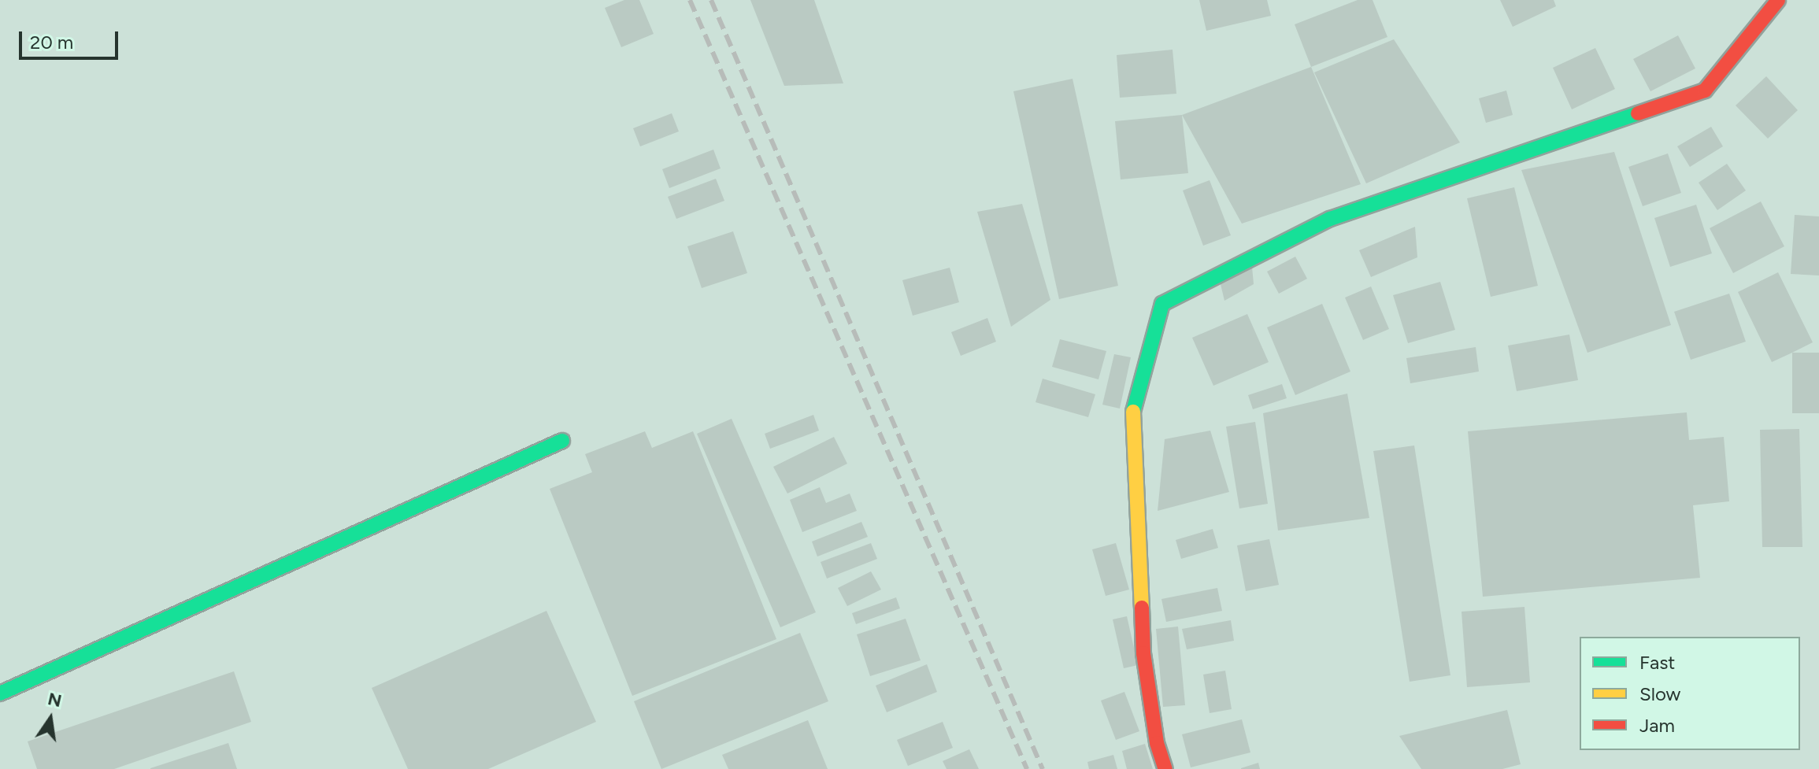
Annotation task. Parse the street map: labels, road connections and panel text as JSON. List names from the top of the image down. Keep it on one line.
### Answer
{"legend":["Fast","Slow","Jam"],"scale_bar":"20 m","north":"top"}
